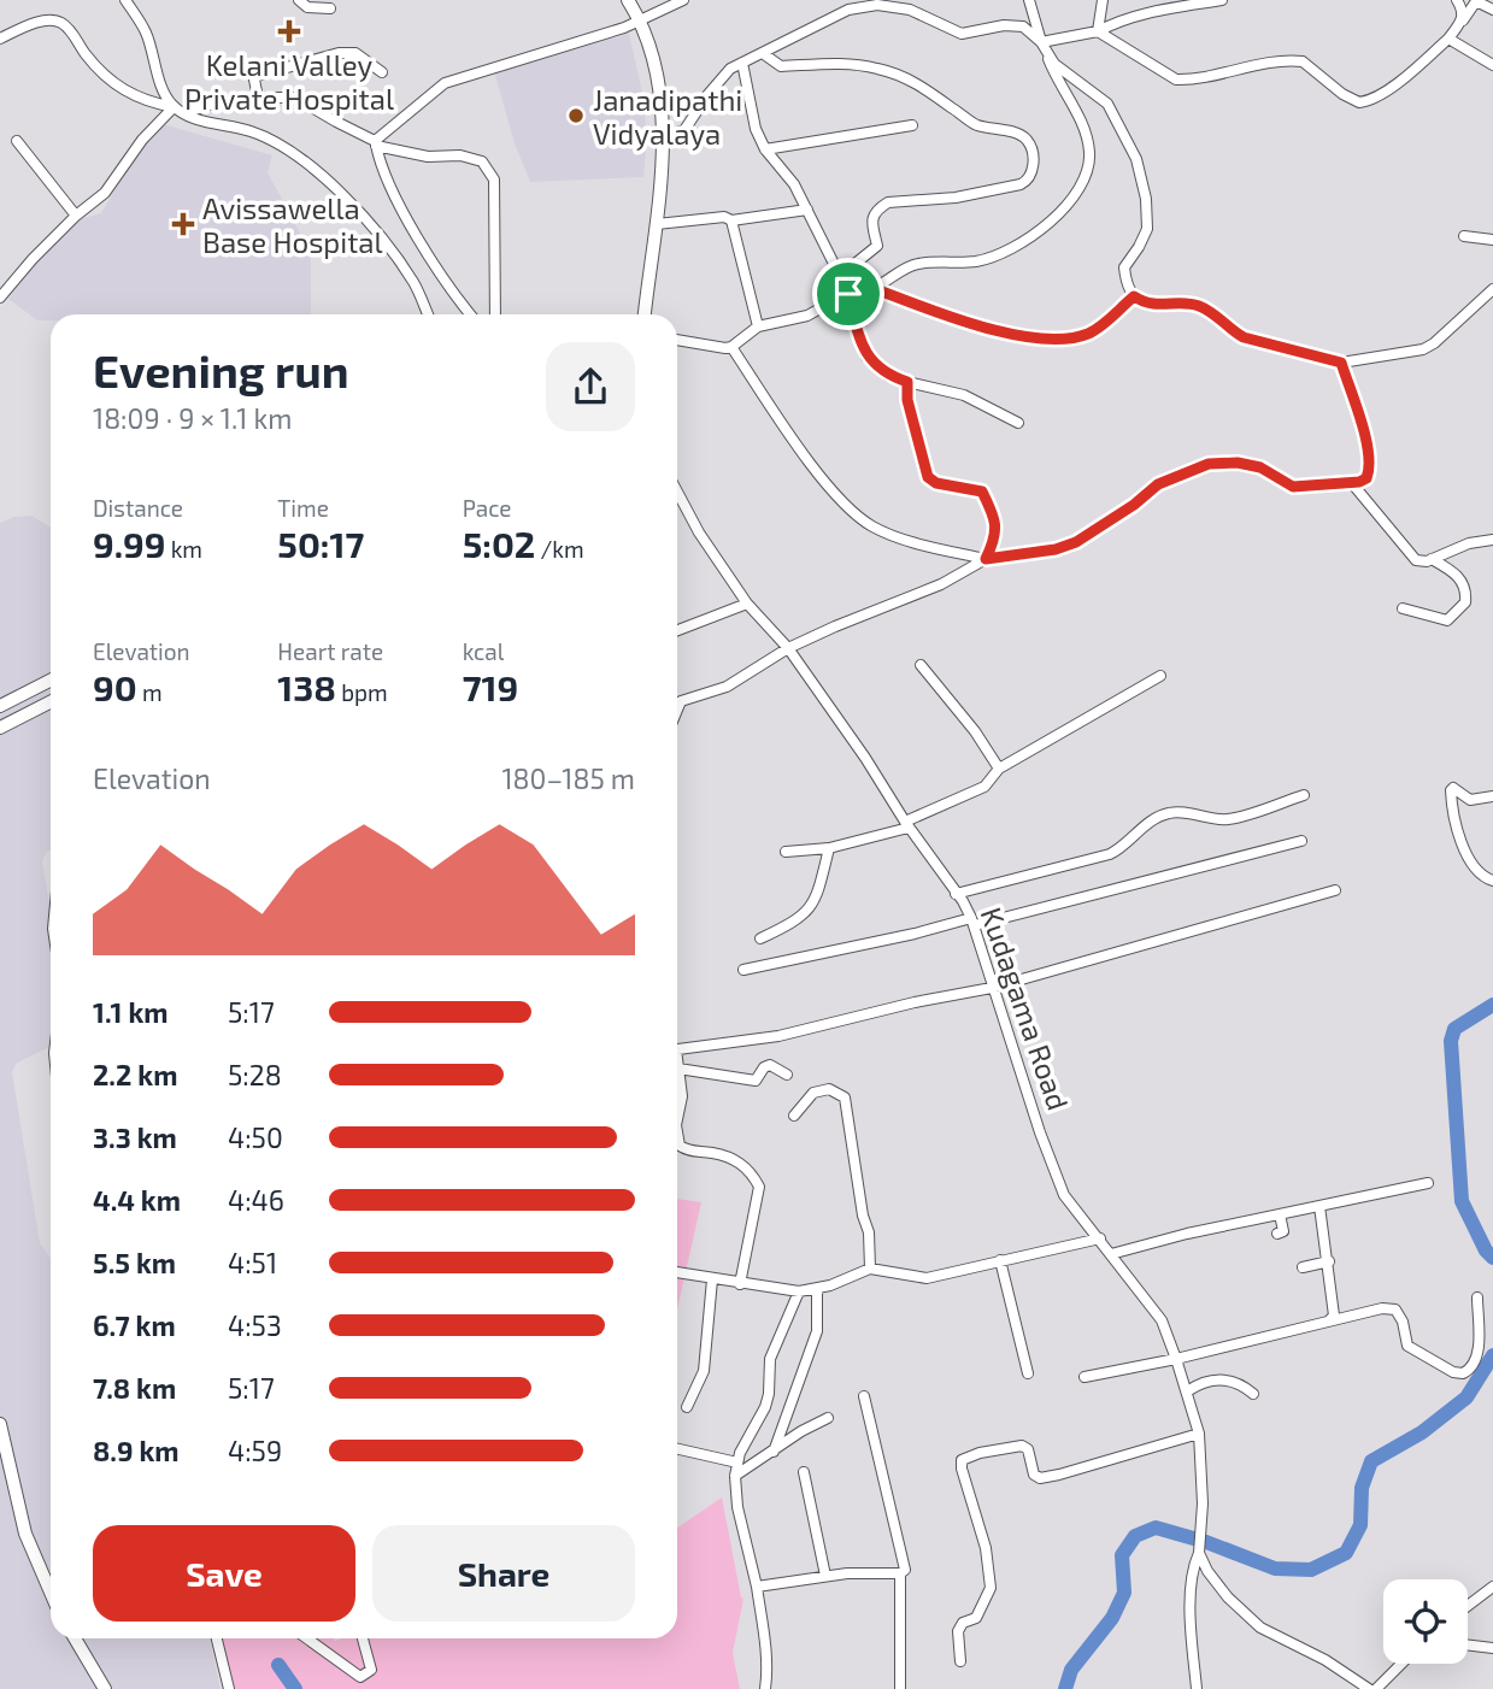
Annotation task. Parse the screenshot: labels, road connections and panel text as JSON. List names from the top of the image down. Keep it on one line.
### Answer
{"streets":{"street":["Kudagama Road"]},"places":{"health":["Kelani Valley Private Hospital","Avissawella Base Hospital"],"other":["Janadipathi Vidyalaya"]},"page":{"heading":["Evening run","18:09 · 9 × 1.1 km"],"stats":[["Distance","9.99 km"],["Time","50:17"],["Pace","5:02 /km"],["Elevation","90 m"],["Heart rate","138 bpm"],["kcal","719"]],"chart":["Elevation","180–185 m"],"list":[{"name":"1.1 km","note":"5:17"},{"name":"2.2 km","note":"5:28"},{"name":"3.3 km","note":"4:50"},{"name":"4.4 km","note":"4:46"},{"name":"5.5 km","note":"4:51"},{"name":"6.7 km","note":"4:53"},{"name":"7.8 km","note":"5:17"},{"name":"8.9 km","note":"4:59"}],"buttons":["Save","Share"]}}
